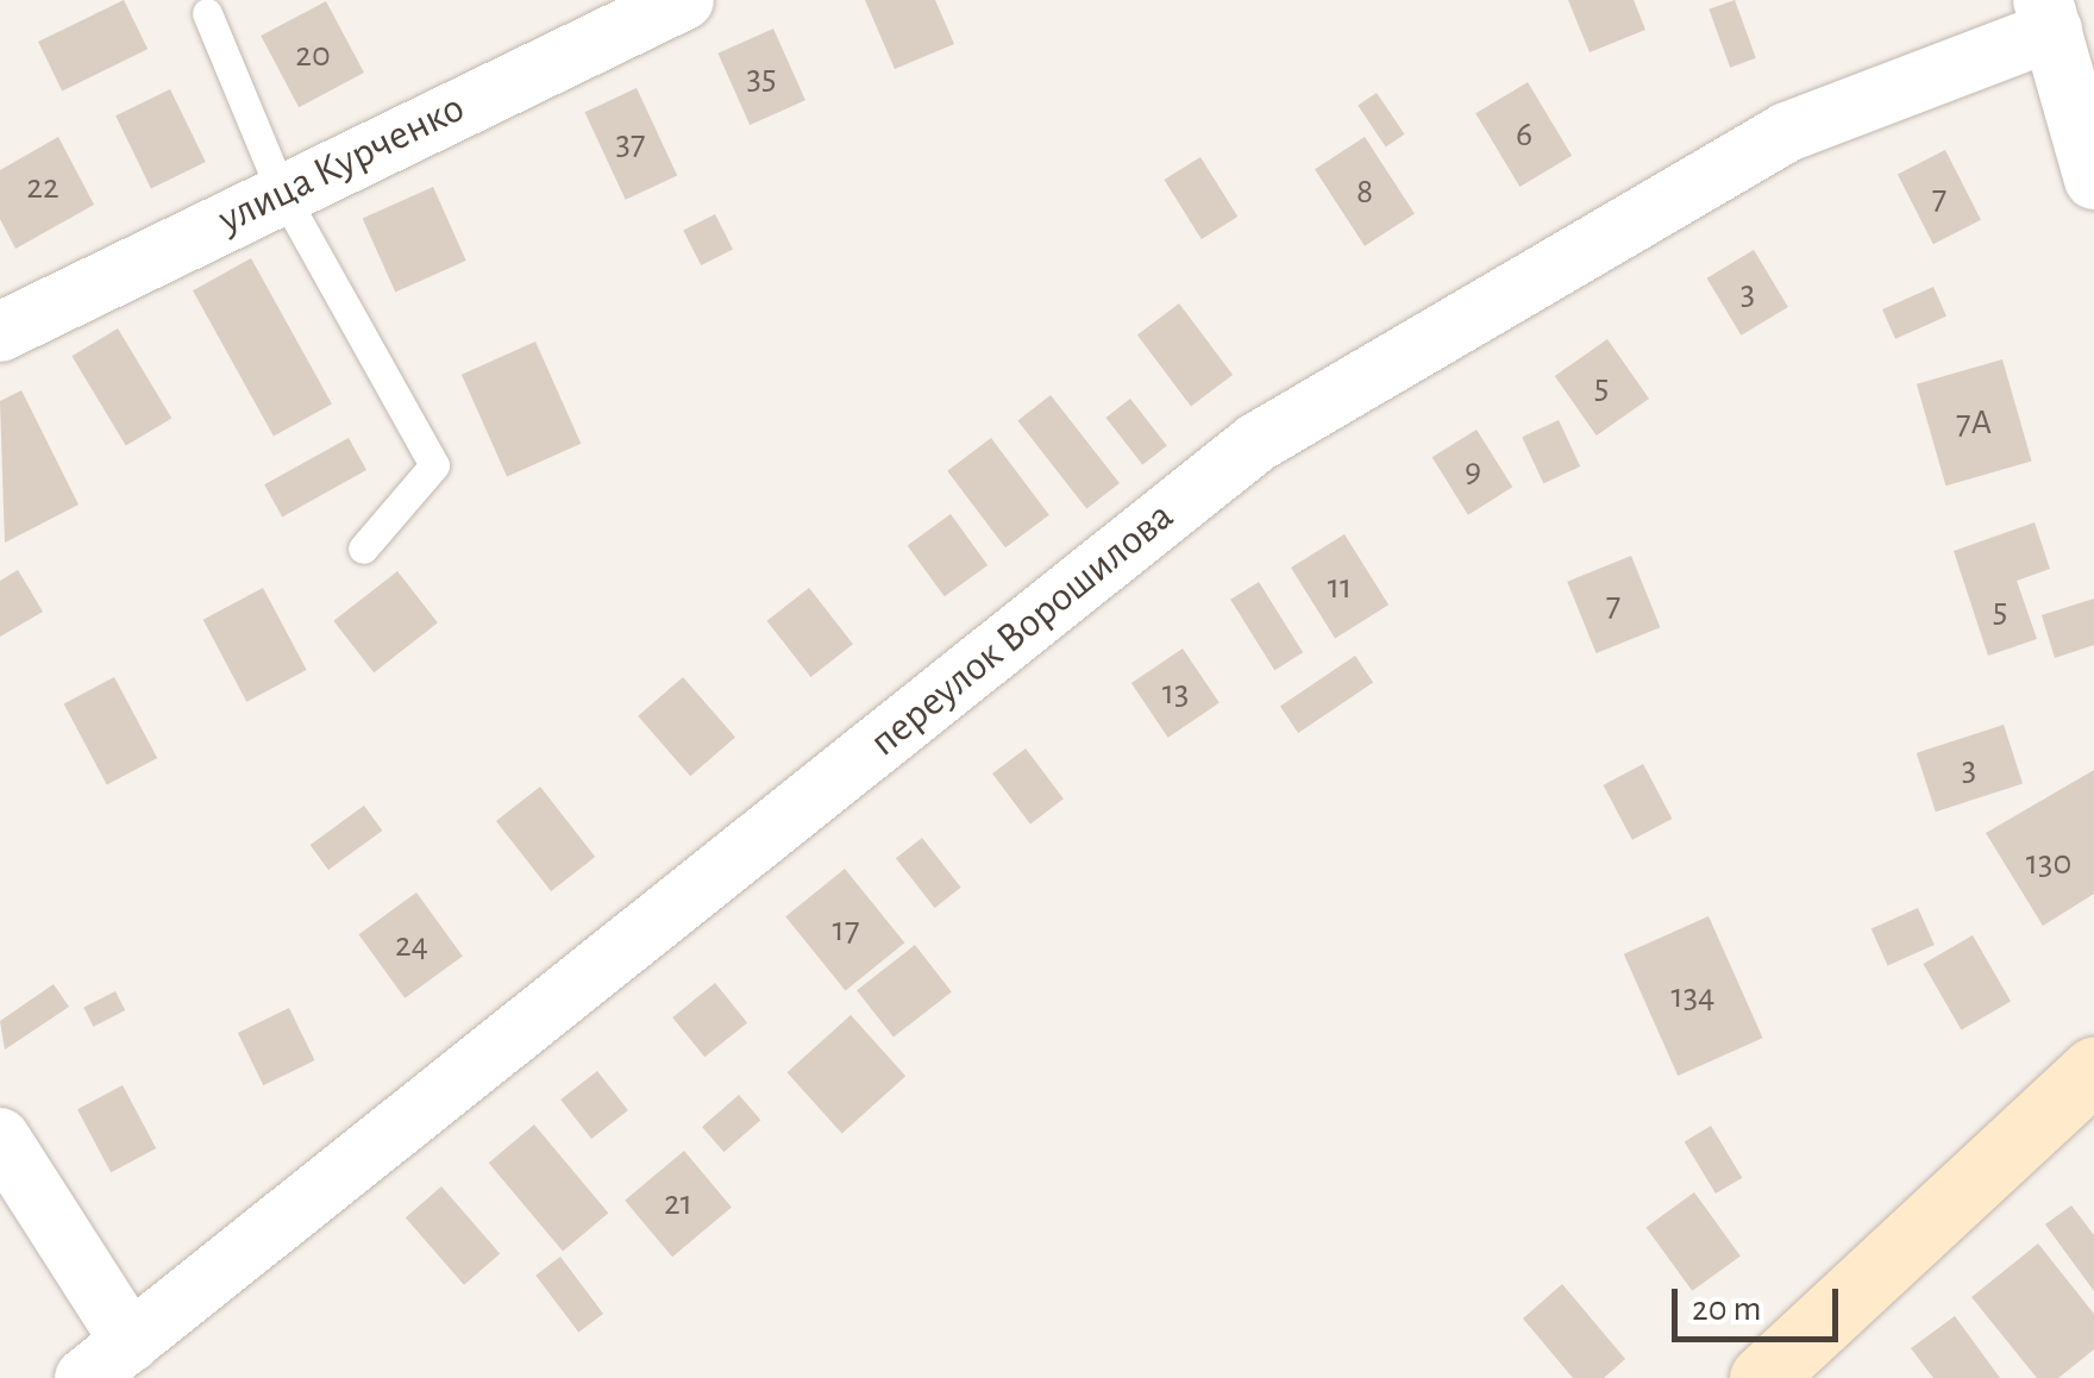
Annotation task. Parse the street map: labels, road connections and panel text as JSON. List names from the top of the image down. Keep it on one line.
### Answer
{"streets":{"street":["улица Курченко","переулок Ворошилова"]},"house_numbers":["20","35","6","37","22","8","7","3","5","7А","9","11","7","5","13","3","130","17","24","134","21"],"scale_bar":"20 m"}
